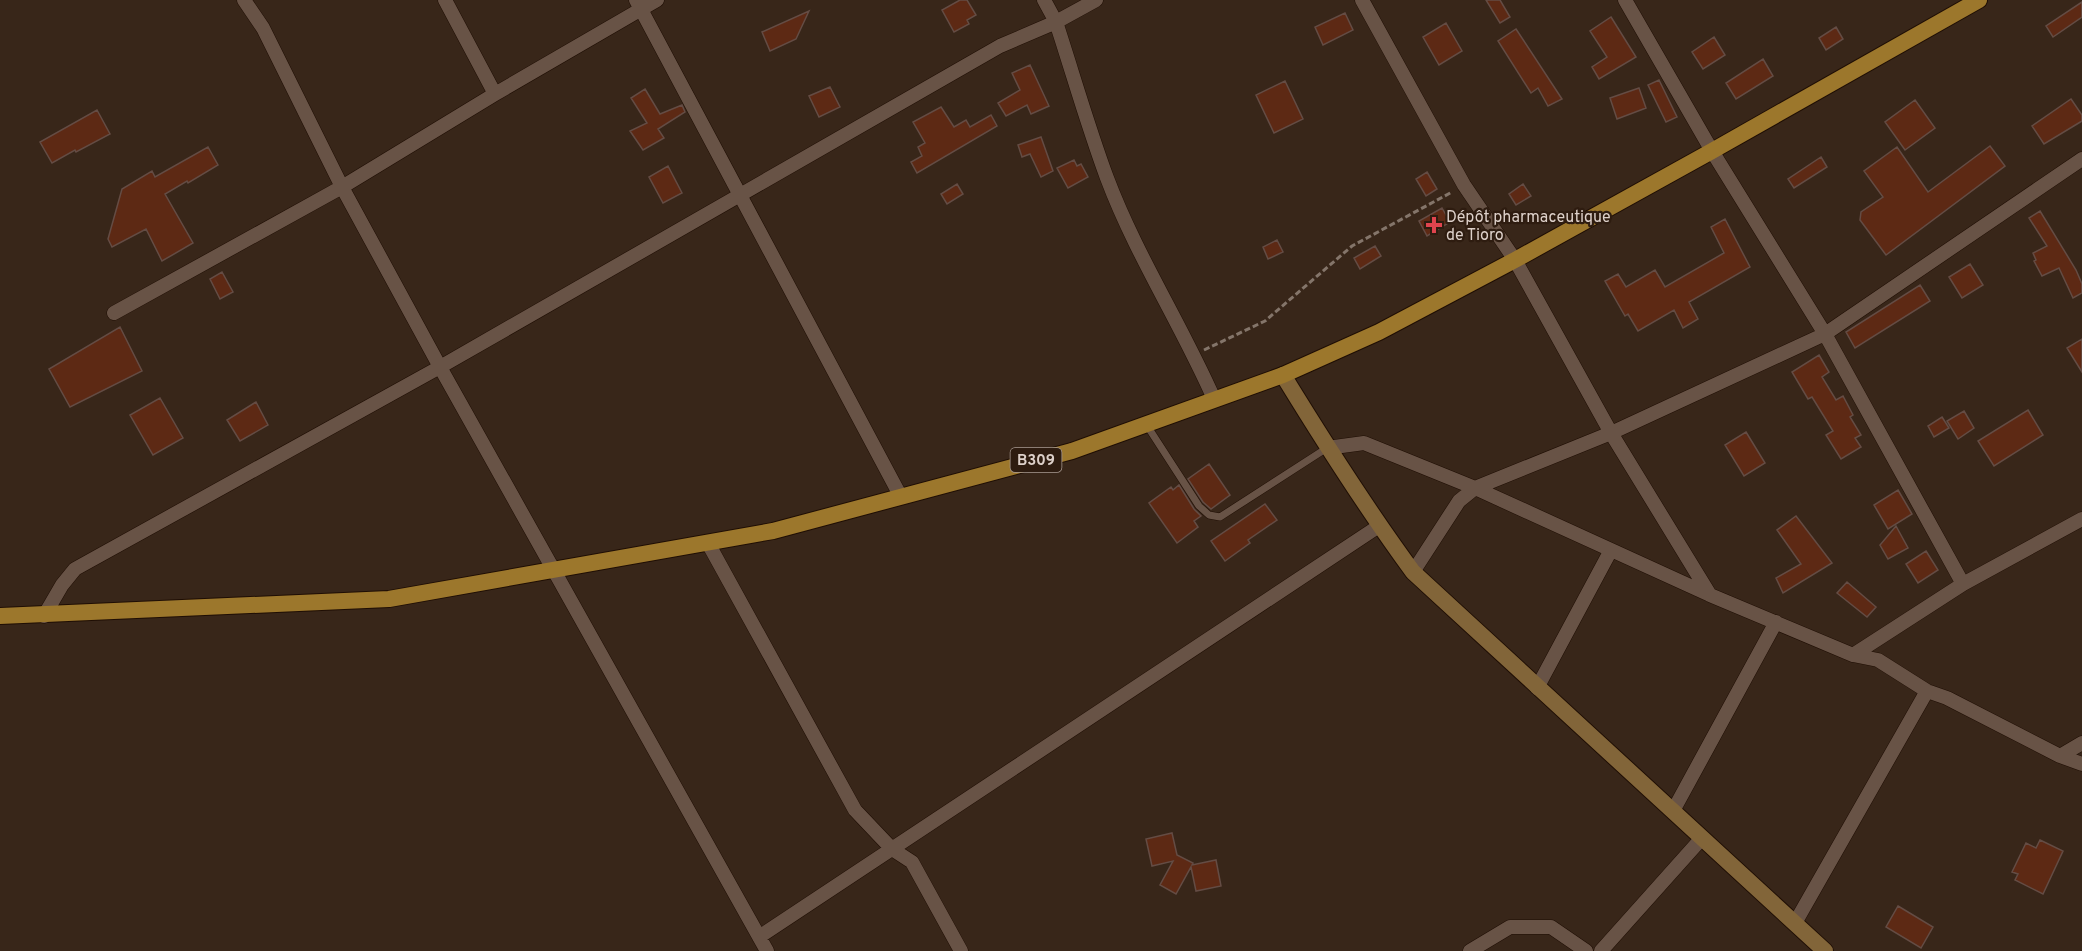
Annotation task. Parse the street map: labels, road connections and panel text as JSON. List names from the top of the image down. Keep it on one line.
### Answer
{"streets":{"main road":["B309"]},"places":{"health":["Dépôt pharmaceutique de Tioro"]}}
